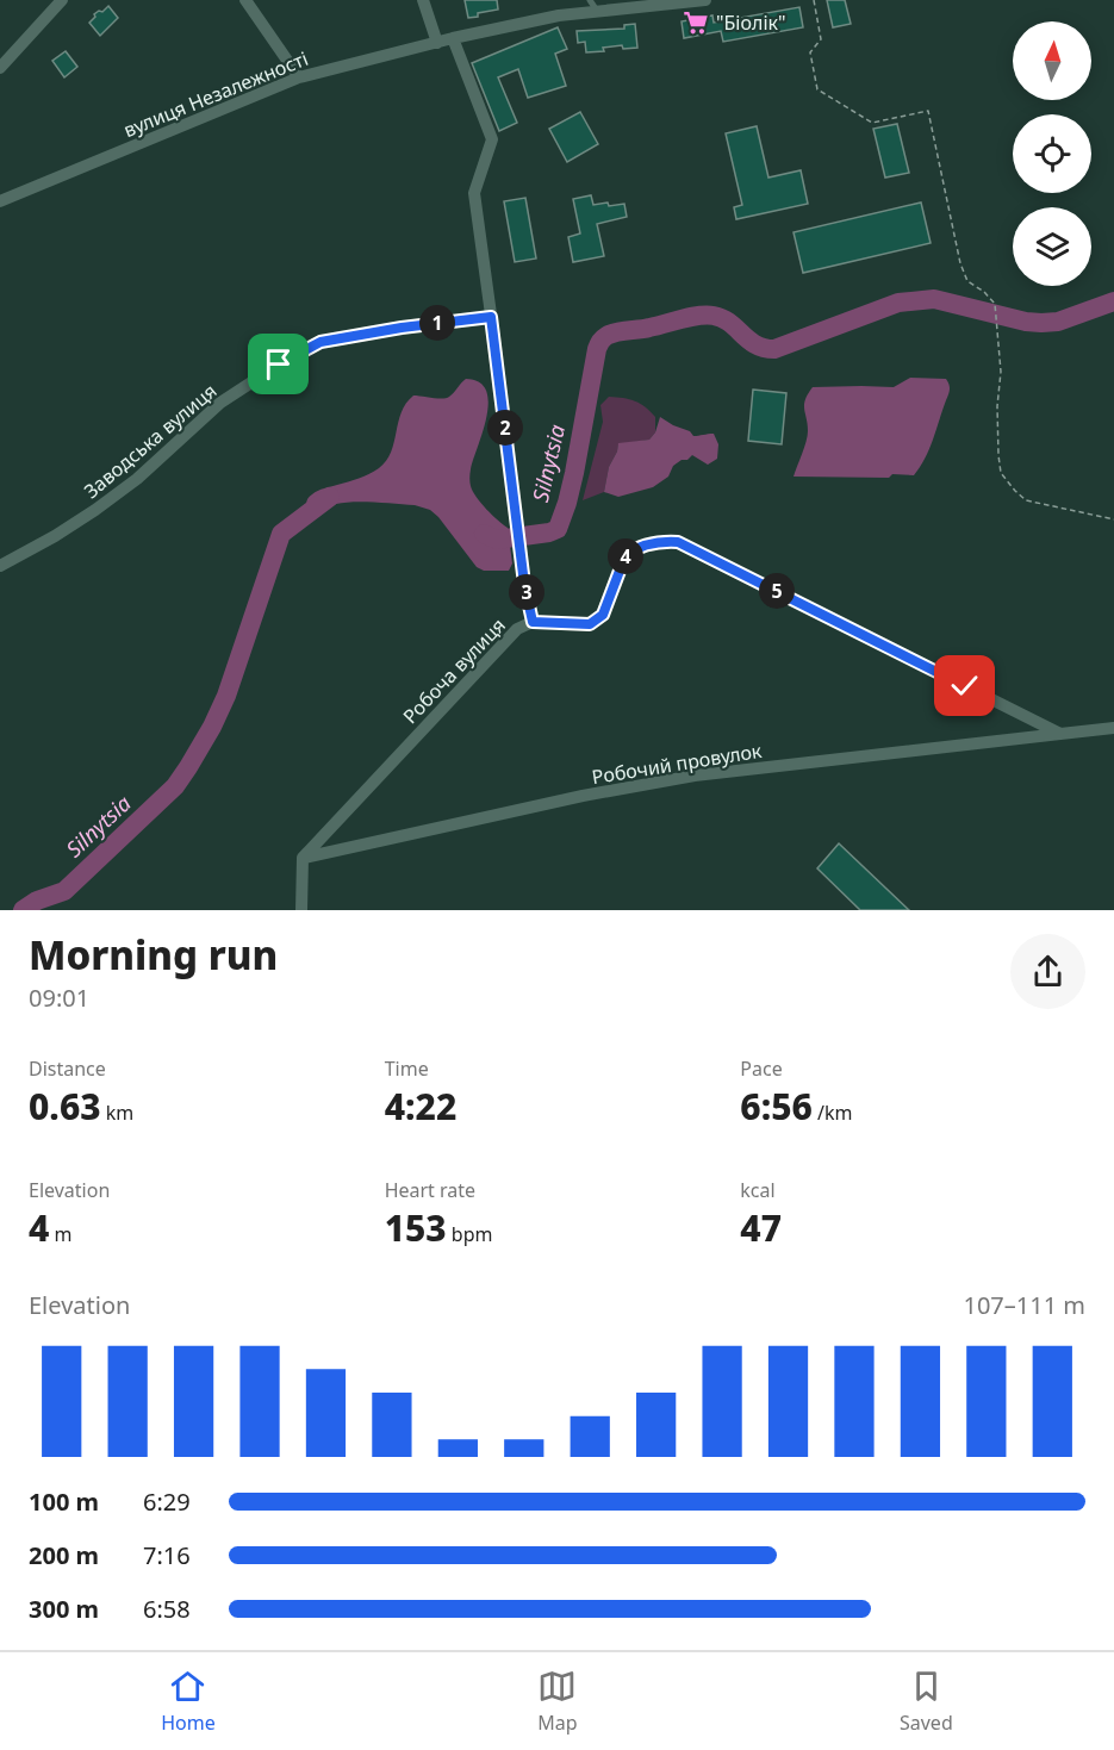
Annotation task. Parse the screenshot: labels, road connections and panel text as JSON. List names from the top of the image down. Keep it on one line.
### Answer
{"streets":{"street":["вулиця Незалежності","Заводська вулиця","Робоча вулиця","Робочий провулок"]},"crossings":[["Робоча вулиця","Робочий провулок"]],"water":["Silnytsia"],"places":{"supermarket":["\"Біолік\""]},"north":"top","page":{"pins":["1","2","4","5","3"],"heading":["Morning run","09:01"],"stats":[["Distance","0.63 km"],["Time","4:22"],["Pace","6:56 /km"],["Elevation","4 m"],["Heart rate","153 bpm"],["kcal","47"]],"chart":["Elevation","107–111 m"],"list":[{"name":"100 m","note":"6:29"},{"name":"200 m","note":"7:16"},{"name":"300 m","note":"6:58"}],"tabs":["Home","Map","Saved"]}}
